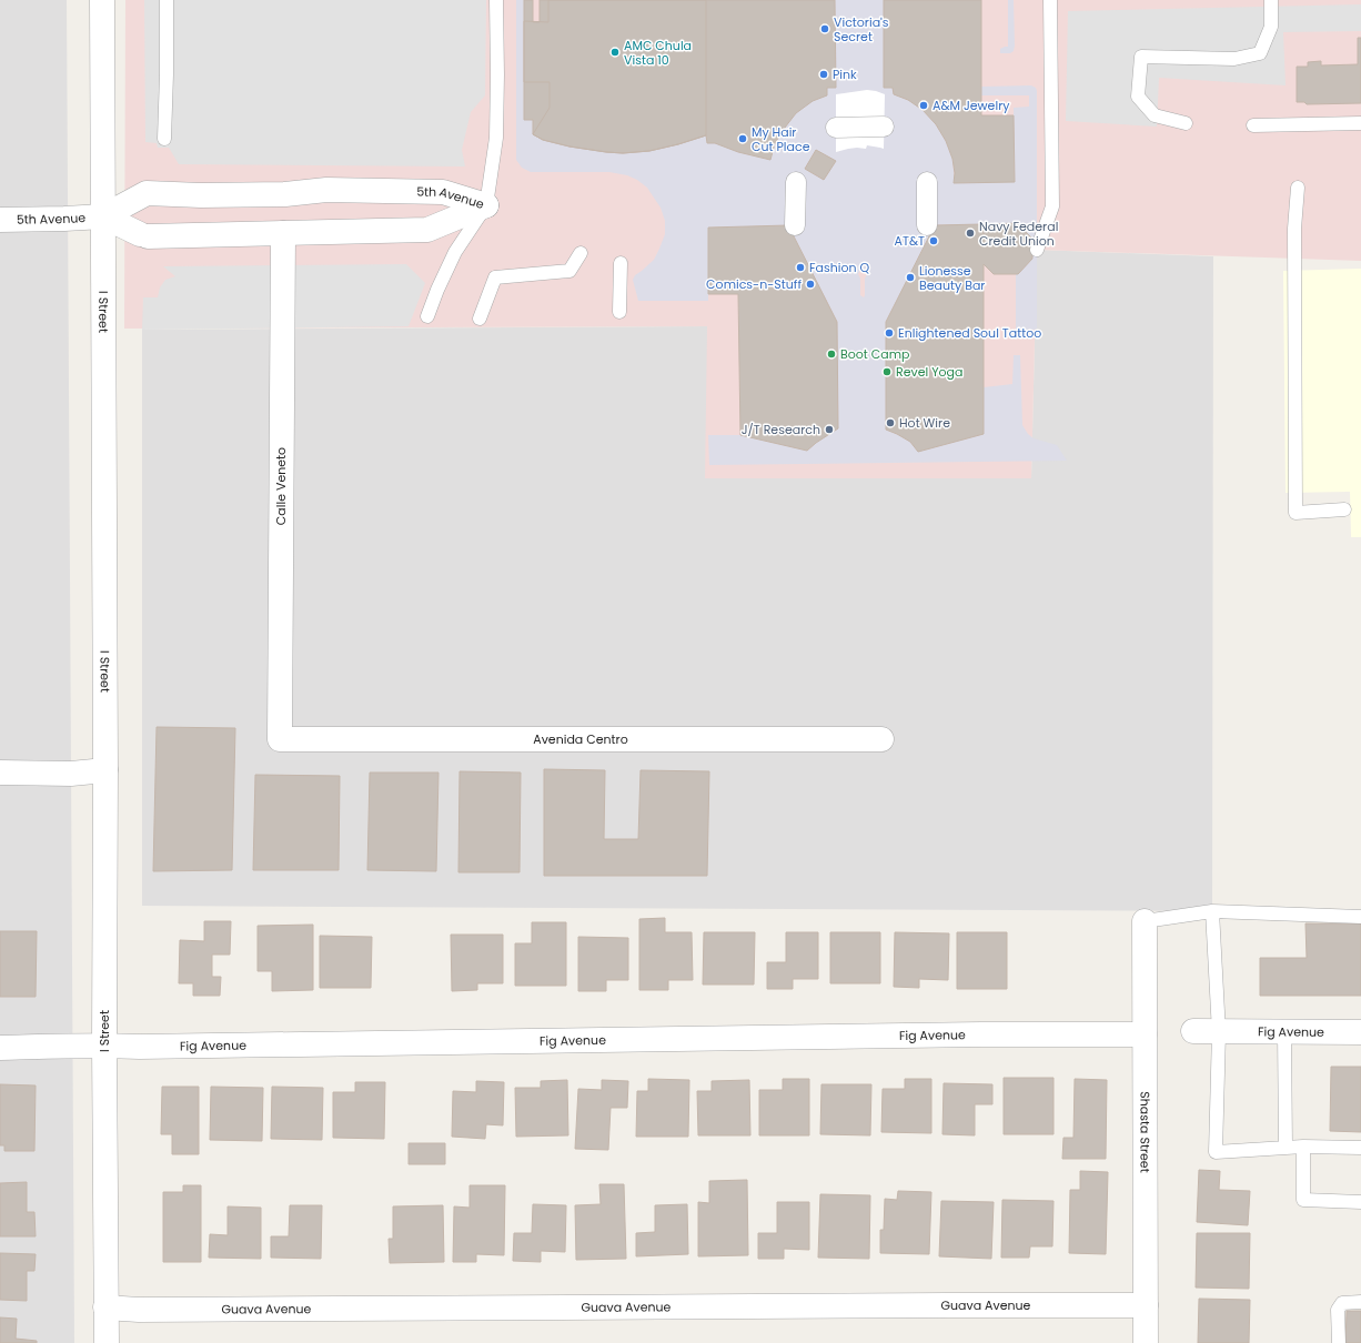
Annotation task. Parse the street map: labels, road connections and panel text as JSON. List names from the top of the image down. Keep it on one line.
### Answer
{"streets":{"street":["5th Avenue","I Street","Calle Veneto","Avenida Centro","Fig Avenue","Shasta Street","Guava Avenue"]},"crossings":[["5th Avenue","I Street"],["5th Avenue","Calle Veneto"],["I Street","Fig Avenue"],["I Street","Guava Avenue"],["Calle Veneto","Avenida Centro"],["Fig Avenue","Shasta Street"],["Shasta Street","Guava Avenue"]],"places":["Victoria's Secret","AMC Chula Vista 10","Pink","A&M Jewelry","My Hair Cut Place","Navy Federal Credit Union","AT&T","Fashion Q","Lionesse Beauty Bar","Comics-n-Stuff","Enlightened Soul Tattoo","Boot Camp","Revel Yoga","Hot Wire","J/T Research"]}
